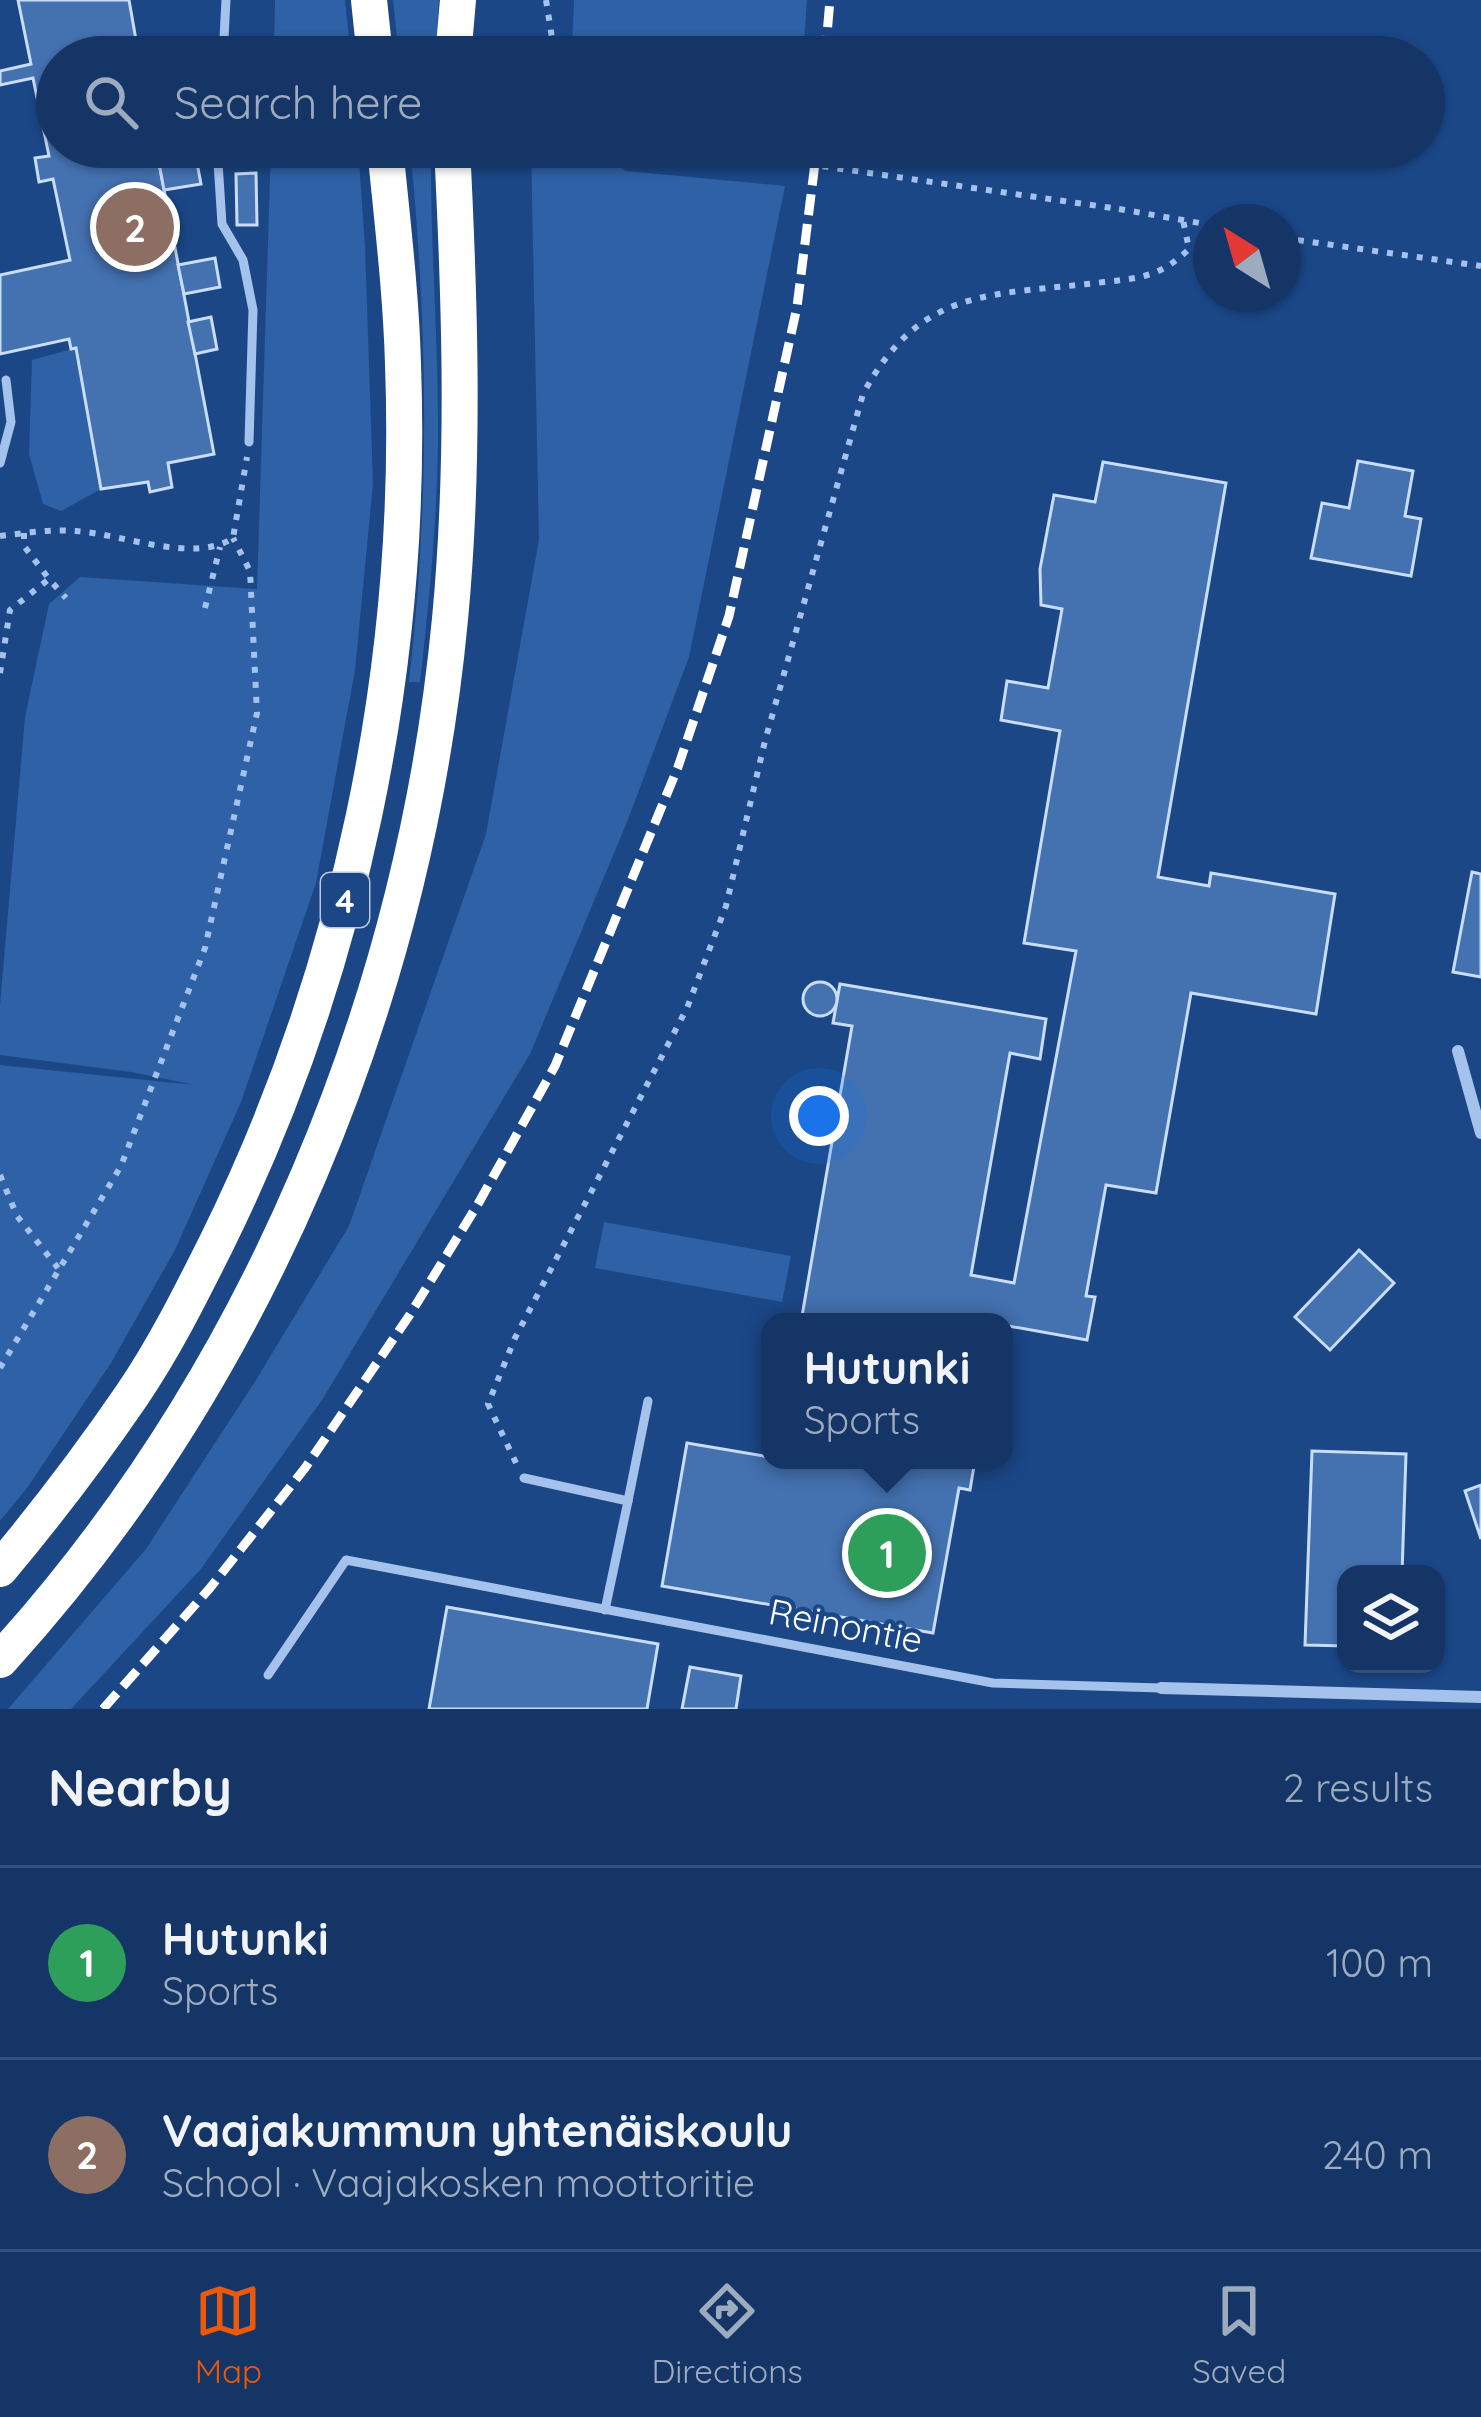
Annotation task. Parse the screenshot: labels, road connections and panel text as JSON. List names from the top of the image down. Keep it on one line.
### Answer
{"streets":{"highway":["4"],"street":["Reinontie"]},"north":"top left","page":{"search":"Search here","pins":["2","1"],"popup":["Hutunki","Sports"],"heading":["Nearby","2 results"],"list":[{"mark":"1","name":"Hutunki","note":"Sports","value":"100 m"},{"mark":"2","name":"Vaajakummun yhtenäiskoulu","note":"School · Vaajakosken moottoritie","value":"240 m"}],"nav":["Map","Directions","Saved"]}}
